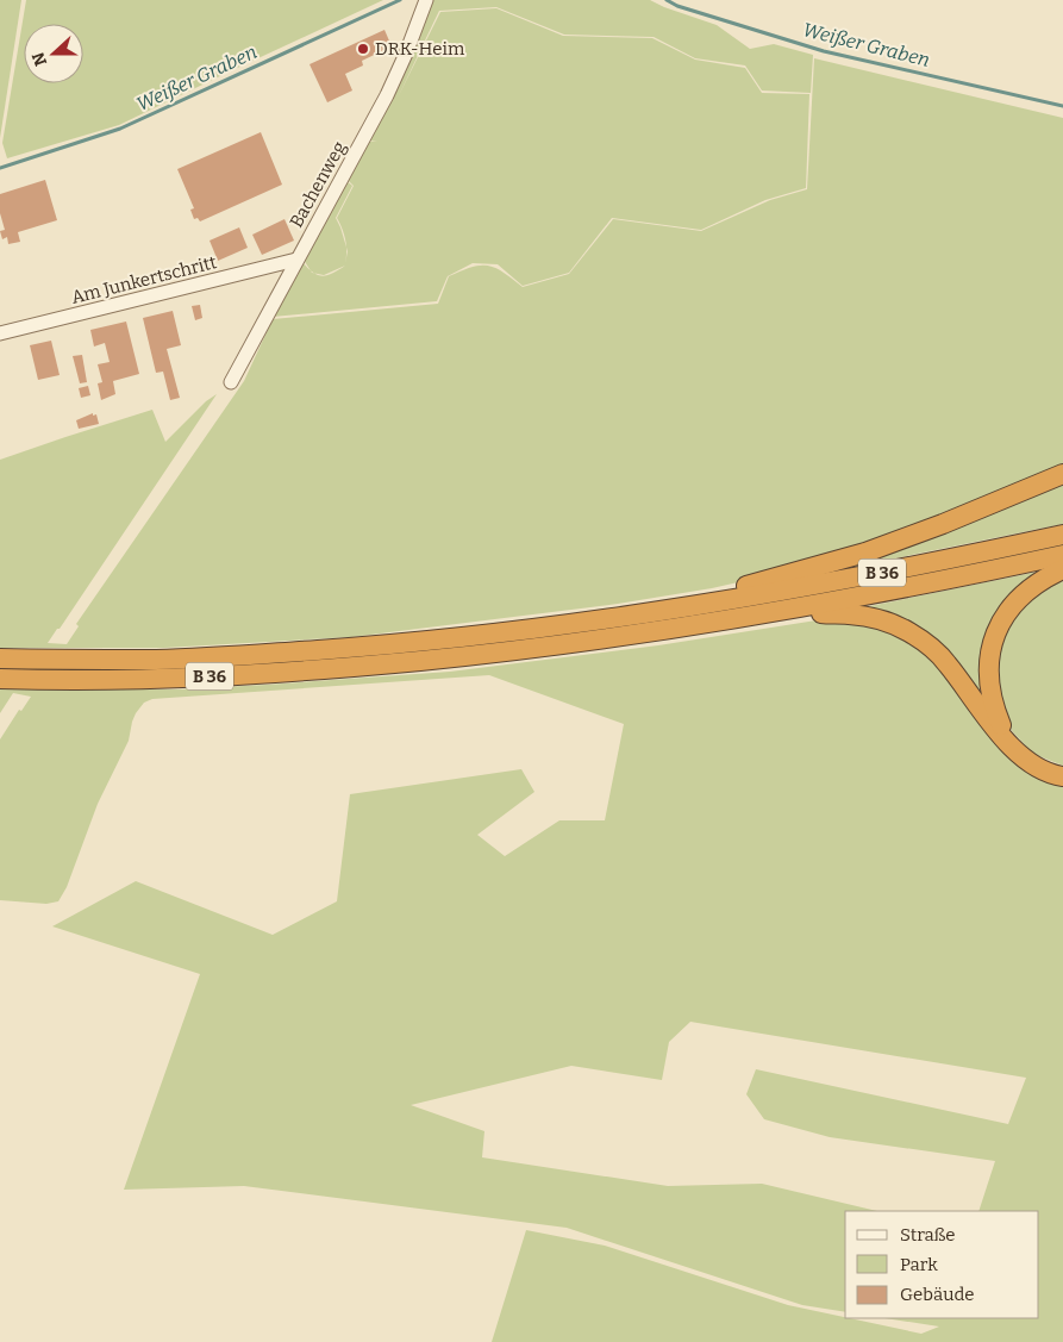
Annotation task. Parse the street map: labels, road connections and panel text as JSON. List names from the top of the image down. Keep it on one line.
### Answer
{"streets":{"highway":["B 36"],"street":["Bachenweg","Am Junkertschritt"]},"crossings":[["Bachenweg","Am Junkertschritt"]],"water":["Weißer Graben"],"places":["DRK-Heim"],"legend":["Straße","Park","Gebäude"],"north":"left"}
